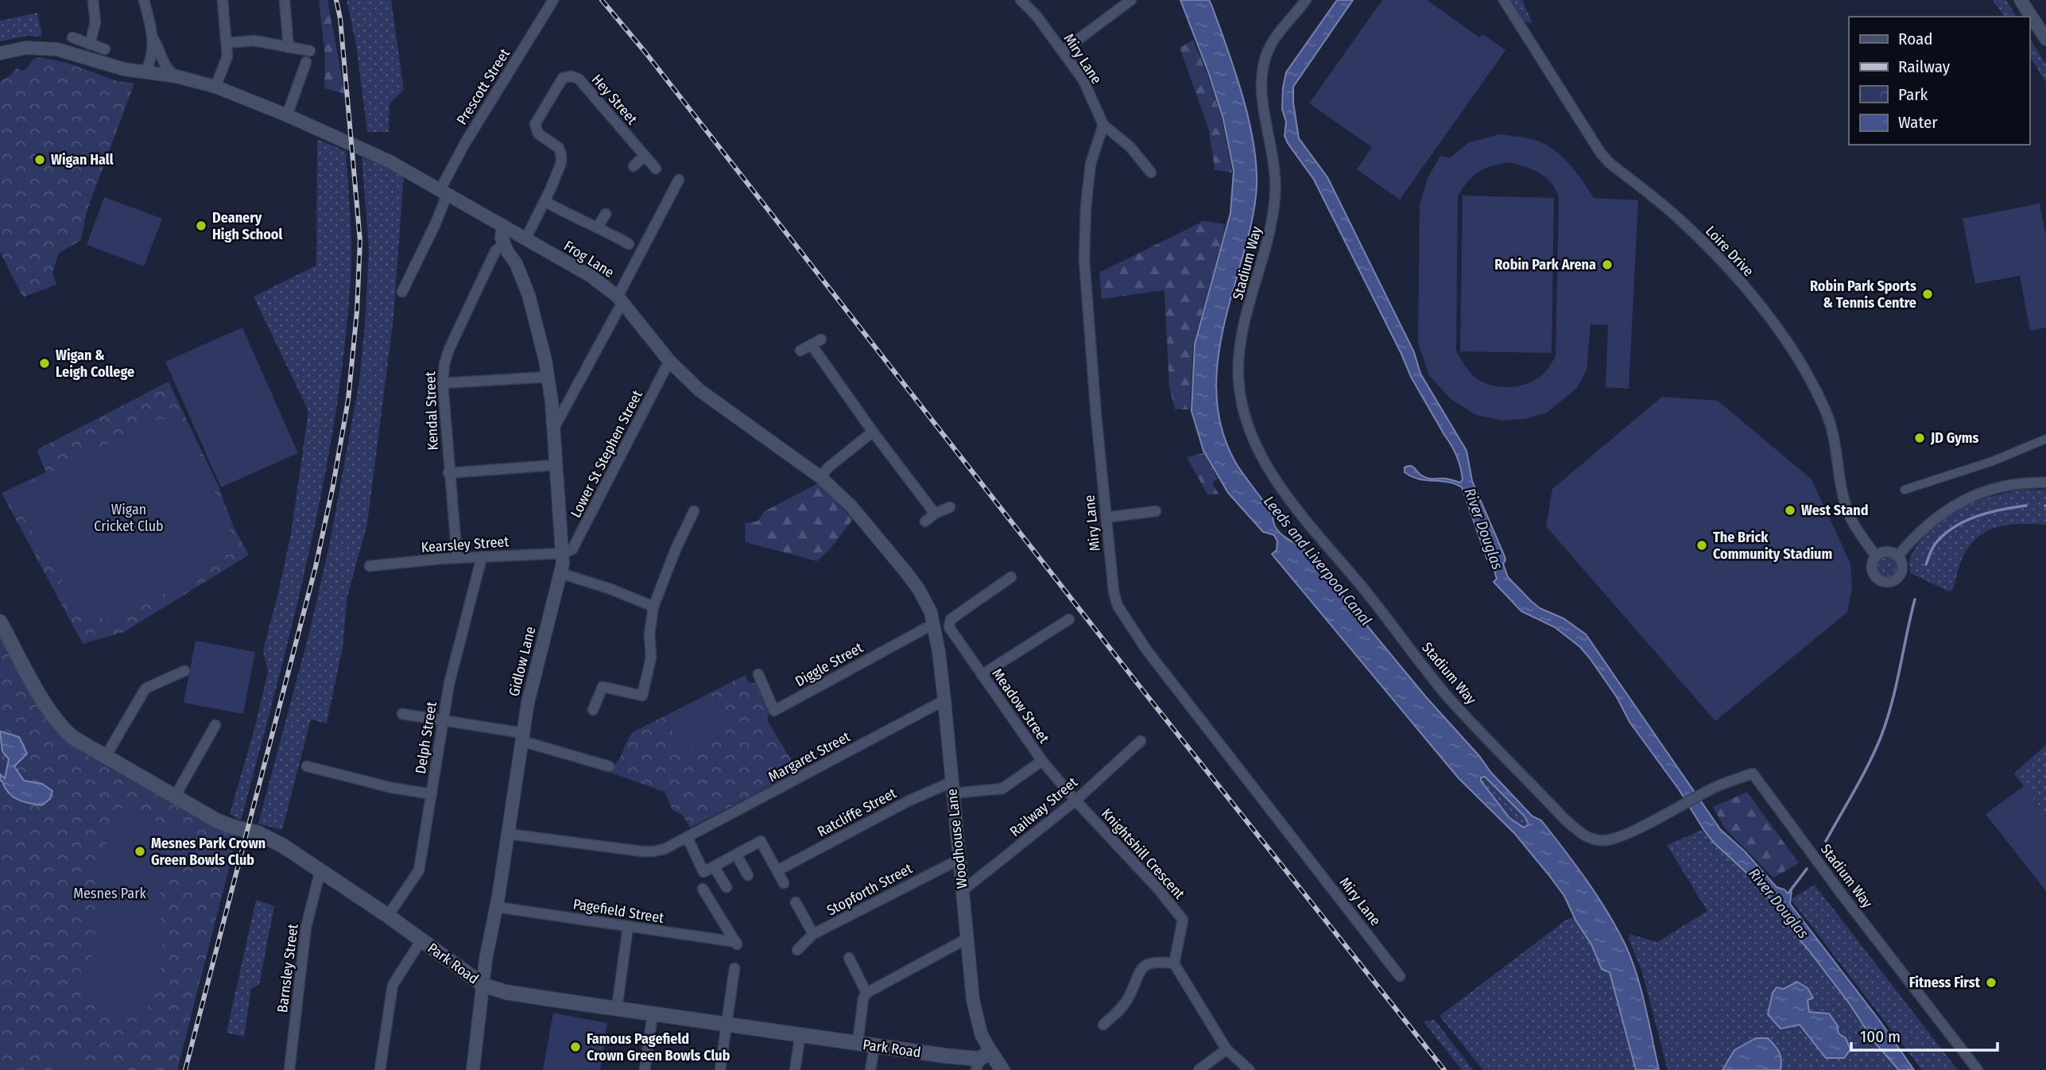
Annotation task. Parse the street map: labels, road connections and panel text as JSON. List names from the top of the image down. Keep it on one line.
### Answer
{"streets":{"main road":["Woodhouse Lane","Park Road"],"street":["Miry Lane","Prescott Street","Hey Street","Loire Drive","Frog Lane","Stadium Way","Kendal Street","Lower St Stephen Street","Kearsley Street","Gidlow Lane","Diggle Street","Meadow Street","Delph Street","Margaret Street","Railway Street","Ratcliffe Street","Knightshill Crescent","Stopforth Street","Pagefield Street","Barnsley Street"]},"crossings":[["Prescott Street","Frog Lane"],["Frog Lane","Lower St Stephen Street"],["Frog Lane","Gidlow Lane"],["Frog Lane","Woodhouse Lane"],["Kendal Street","Kearsley Street"],["Kendal Street","Gidlow Lane"],["Lower St Stephen Street","Kearsley Street"],["Lower St Stephen Street","Gidlow Lane"],["Kearsley Street","Gidlow Lane"],["Kearsley Street","Delph Street"],["Gidlow Lane","Margaret Street"],["Gidlow Lane","Pagefield Street"],["Gidlow Lane","Park Road"],["Diggle Street","Woodhouse Lane"],["Meadow Street","Railway Street"],["Meadow Street","Ratcliffe Street"],["Meadow Street","Knightshill Crescent"],["Delph Street","Park Road"],["Margaret Street","Woodhouse Lane"],["Railway Street","Woodhouse Lane"],["Railway Street","Knightshill Crescent"],["Ratcliffe Street","Woodhouse Lane"],["Woodhouse Lane","Stopforth Street"],["Woodhouse Lane","Park Road"],["Park Road","Barnsley Street"]],"water":["River Douglas","Leeds and Liverpool Canal"],"parks":["Wigan Cricket Club","Mesnes Park"],"places":["Wigan Hall","Deanery High School","Robin Park Arena","Robin Park Sports & Tennis Centre","Wigan & Leigh College","JD Gyms","West Stand","The Brick Community Stadium","Mesnes Park Crown Green Bowls Club","Fitness First","Famous Pagefield Crown Green Bowls Club"],"legend":["Road","Railway","Park","Water"],"scale_bar":"100 m"}
